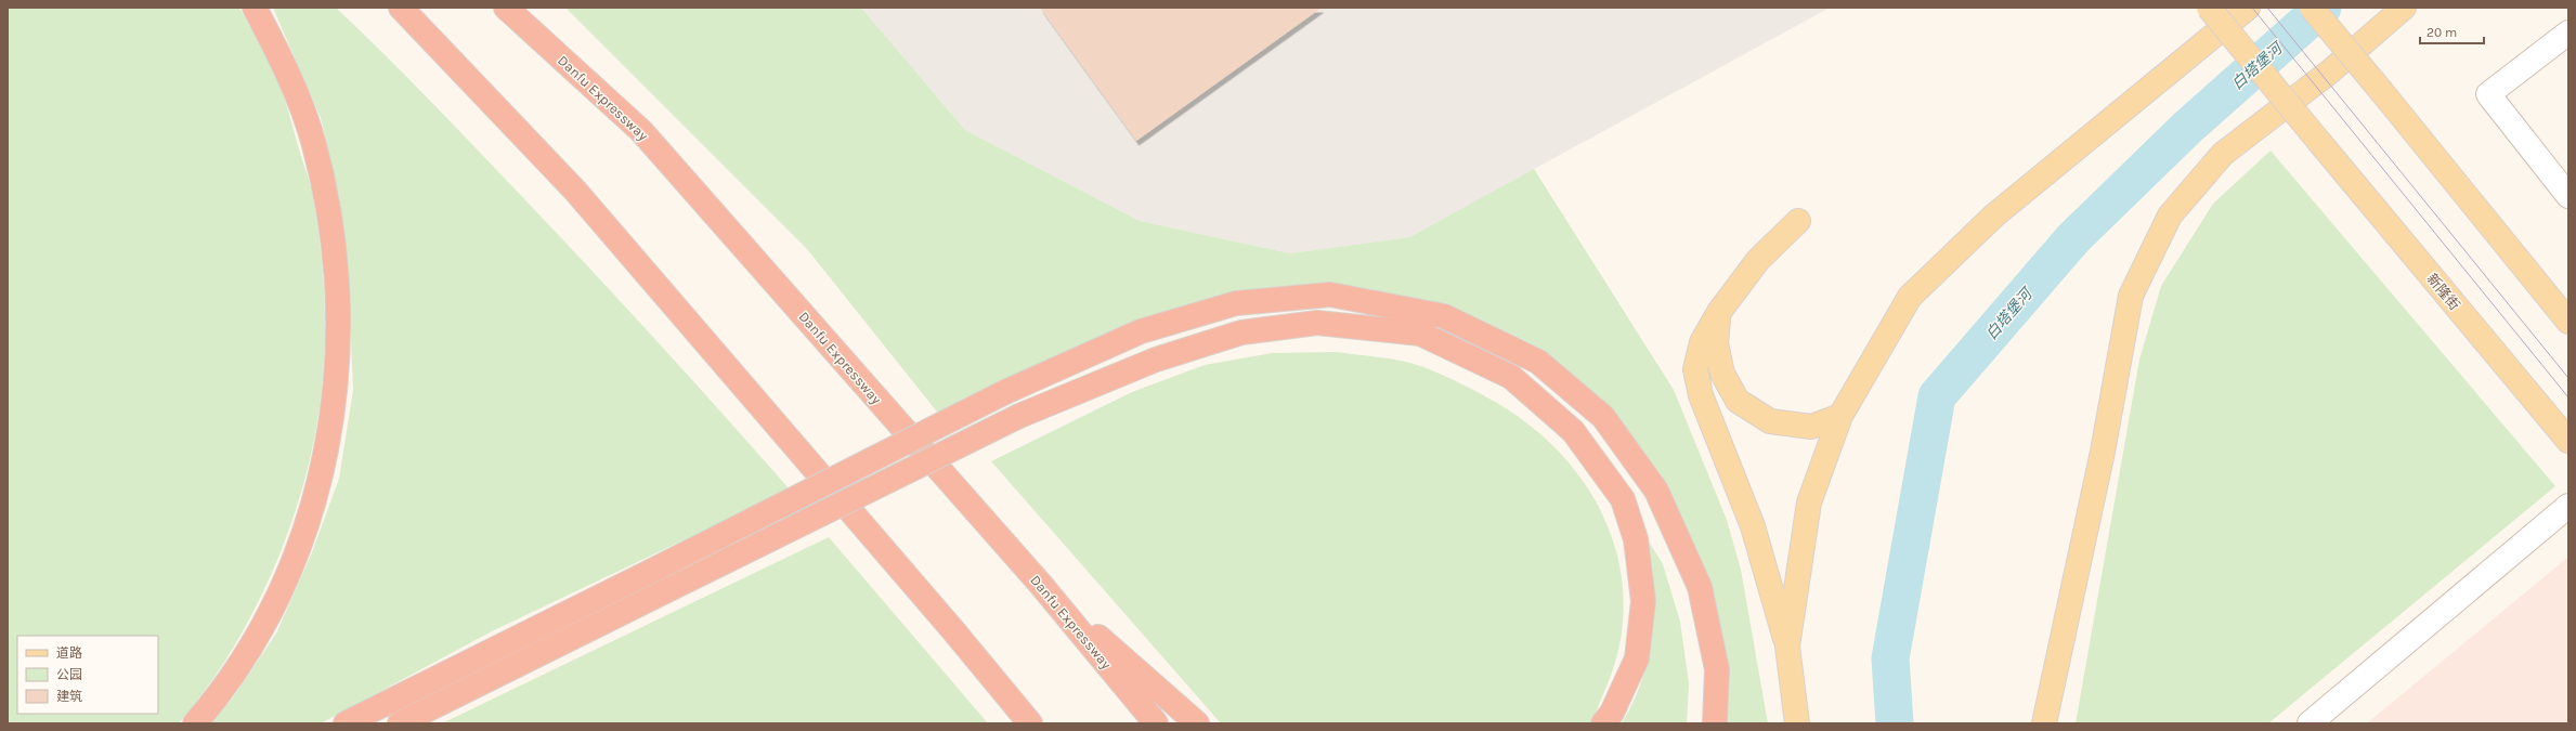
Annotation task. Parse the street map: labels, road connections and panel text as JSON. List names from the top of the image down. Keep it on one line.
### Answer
{"streets":{"highway":["Danfu Expressway"],"main road":["新隆街"]},"water":["白塔堡河"],"legend":["道路","公园","建筑"],"scale_bar":"20 m"}
